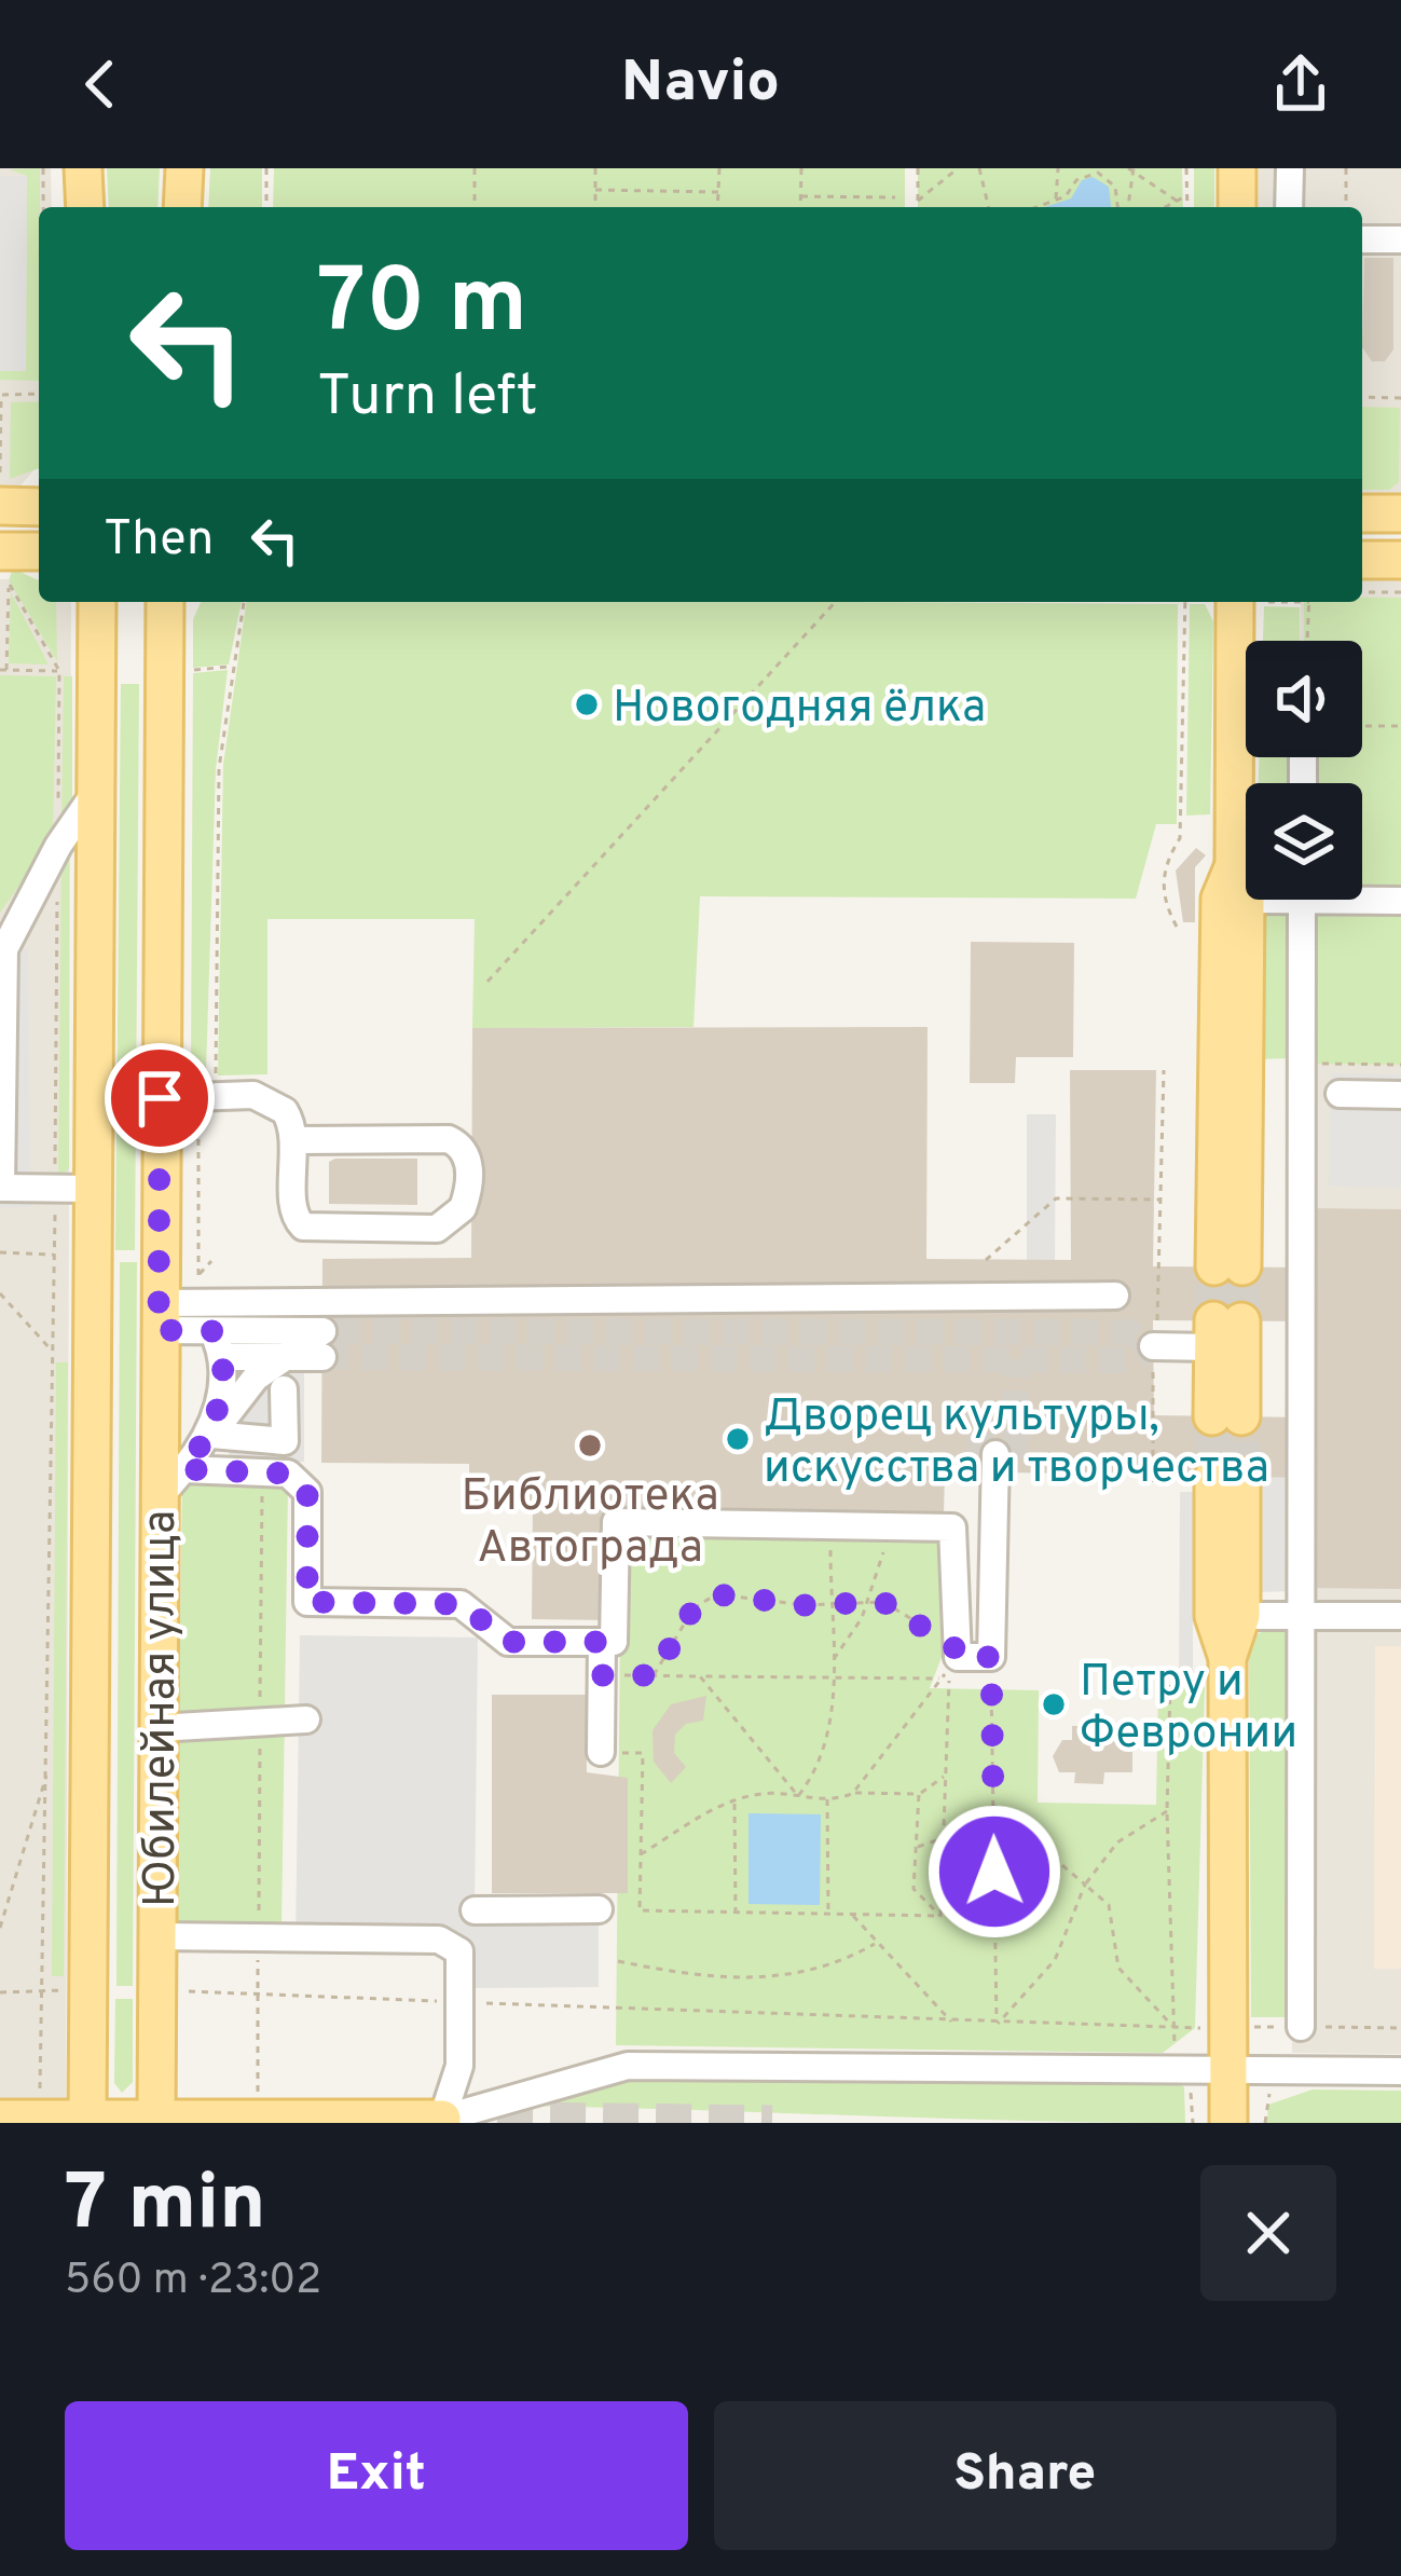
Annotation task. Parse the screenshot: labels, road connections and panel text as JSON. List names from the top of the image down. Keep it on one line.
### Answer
{"streets":{"main road":["Юбилейная улица"]},"places":["Новогодняя ёлка","Дворец культуры, искусства и творчества","Библиотека Автограда","Петру и Февронии"],"page":{"header":"Navio","turn":["70 m","Turn left"],"then":"Then","heading":["7 min","560 m · 23:02"],"buttons":["Exit","Share"]}}
